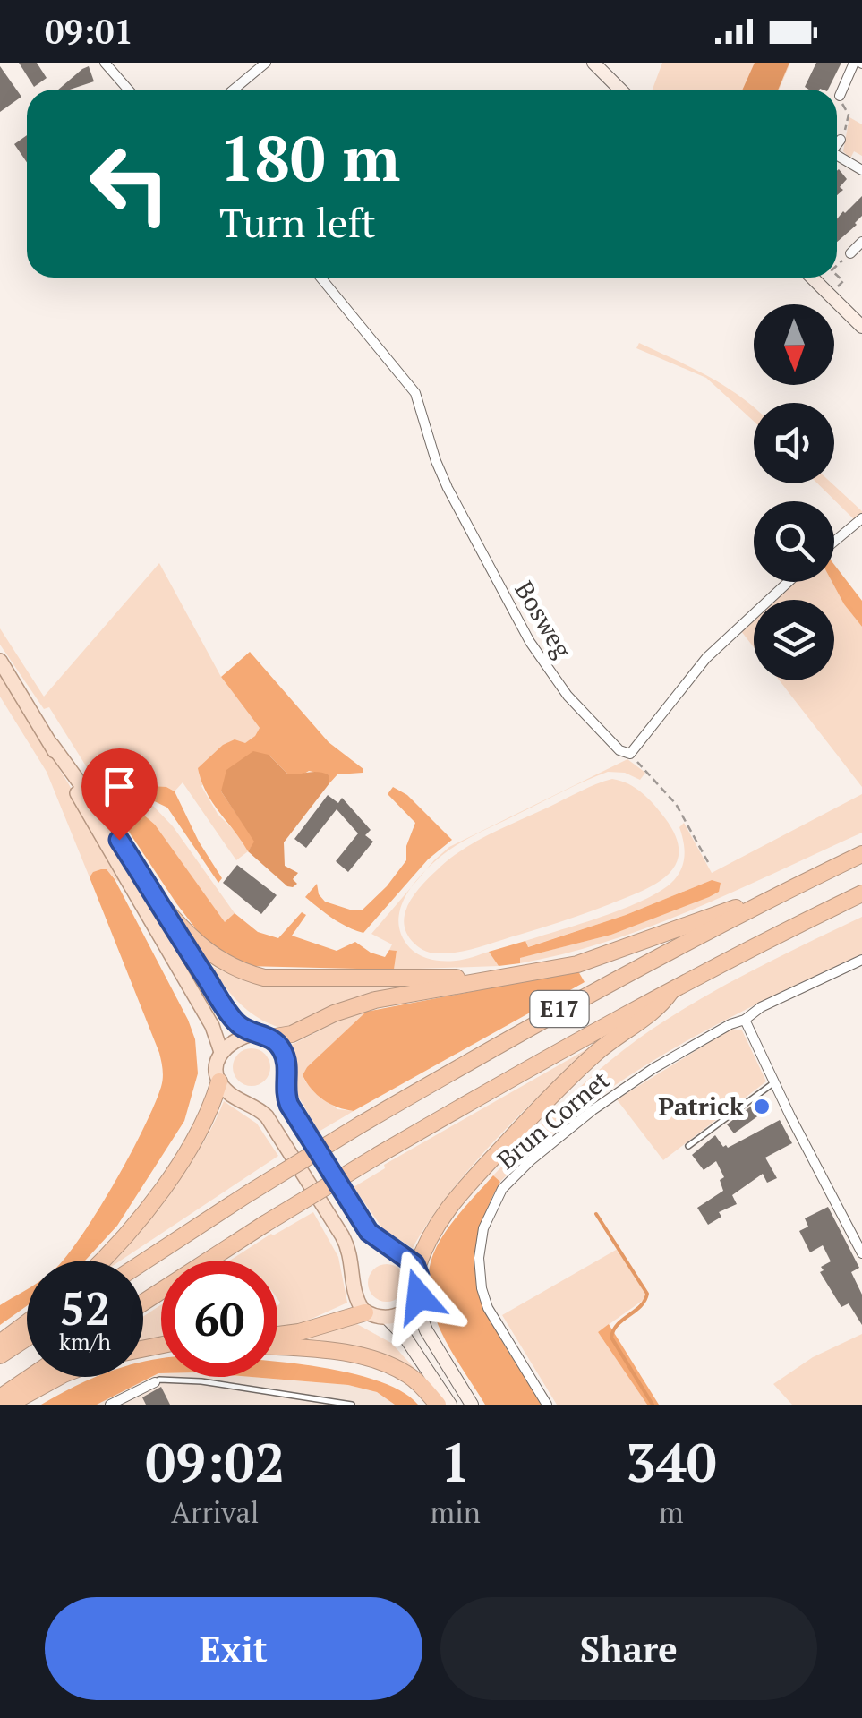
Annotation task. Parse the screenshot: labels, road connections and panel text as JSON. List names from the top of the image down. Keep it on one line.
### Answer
{"streets":{"highway":["E17"],"street":["Bosweg","Brun Cornet"]},"places":["Patrick"],"north":"bottom","page":{"status":"09:01","turn":["180 m","Turn left"],"speed":"52 km/h","limit":"60","eta":["09:02","Arrival","1","min","340","m"],"buttons":["Exit","Share"]}}
